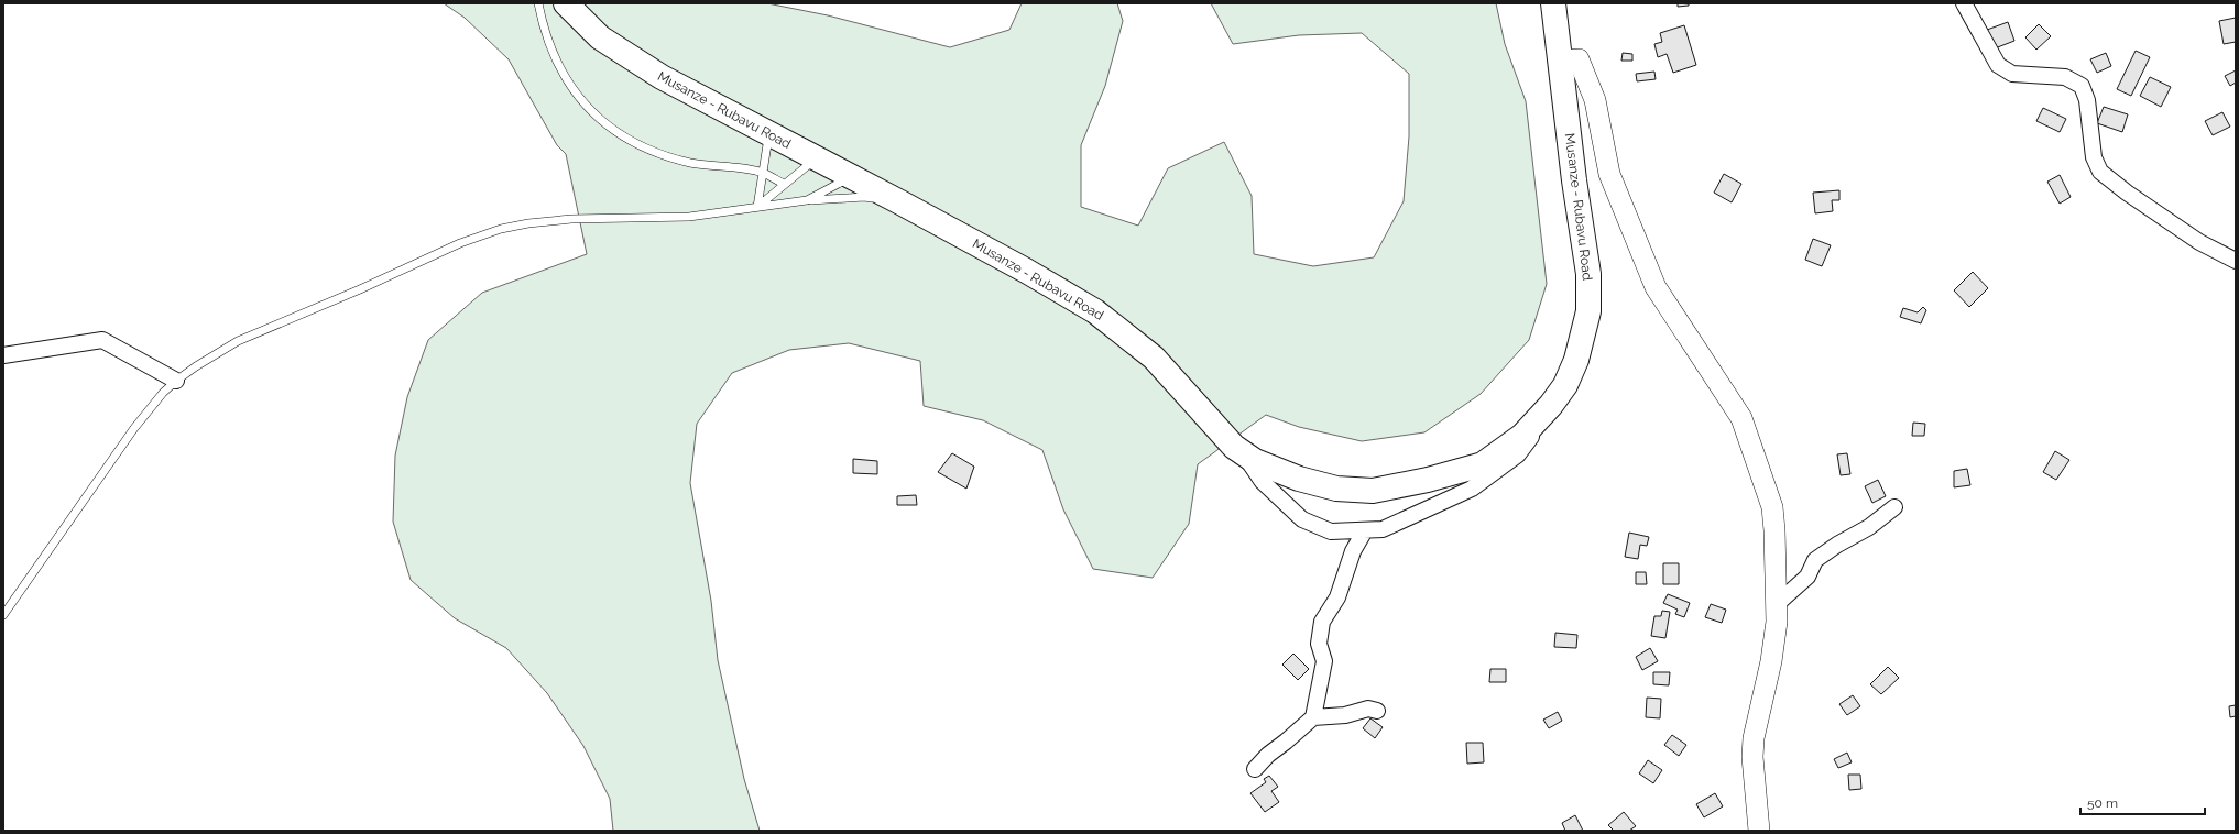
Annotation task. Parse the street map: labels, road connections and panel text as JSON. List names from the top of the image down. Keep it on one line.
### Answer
{"streets":{"highway":["Musanze - Rubavu Road"]},"scale_bar":"50 m"}
